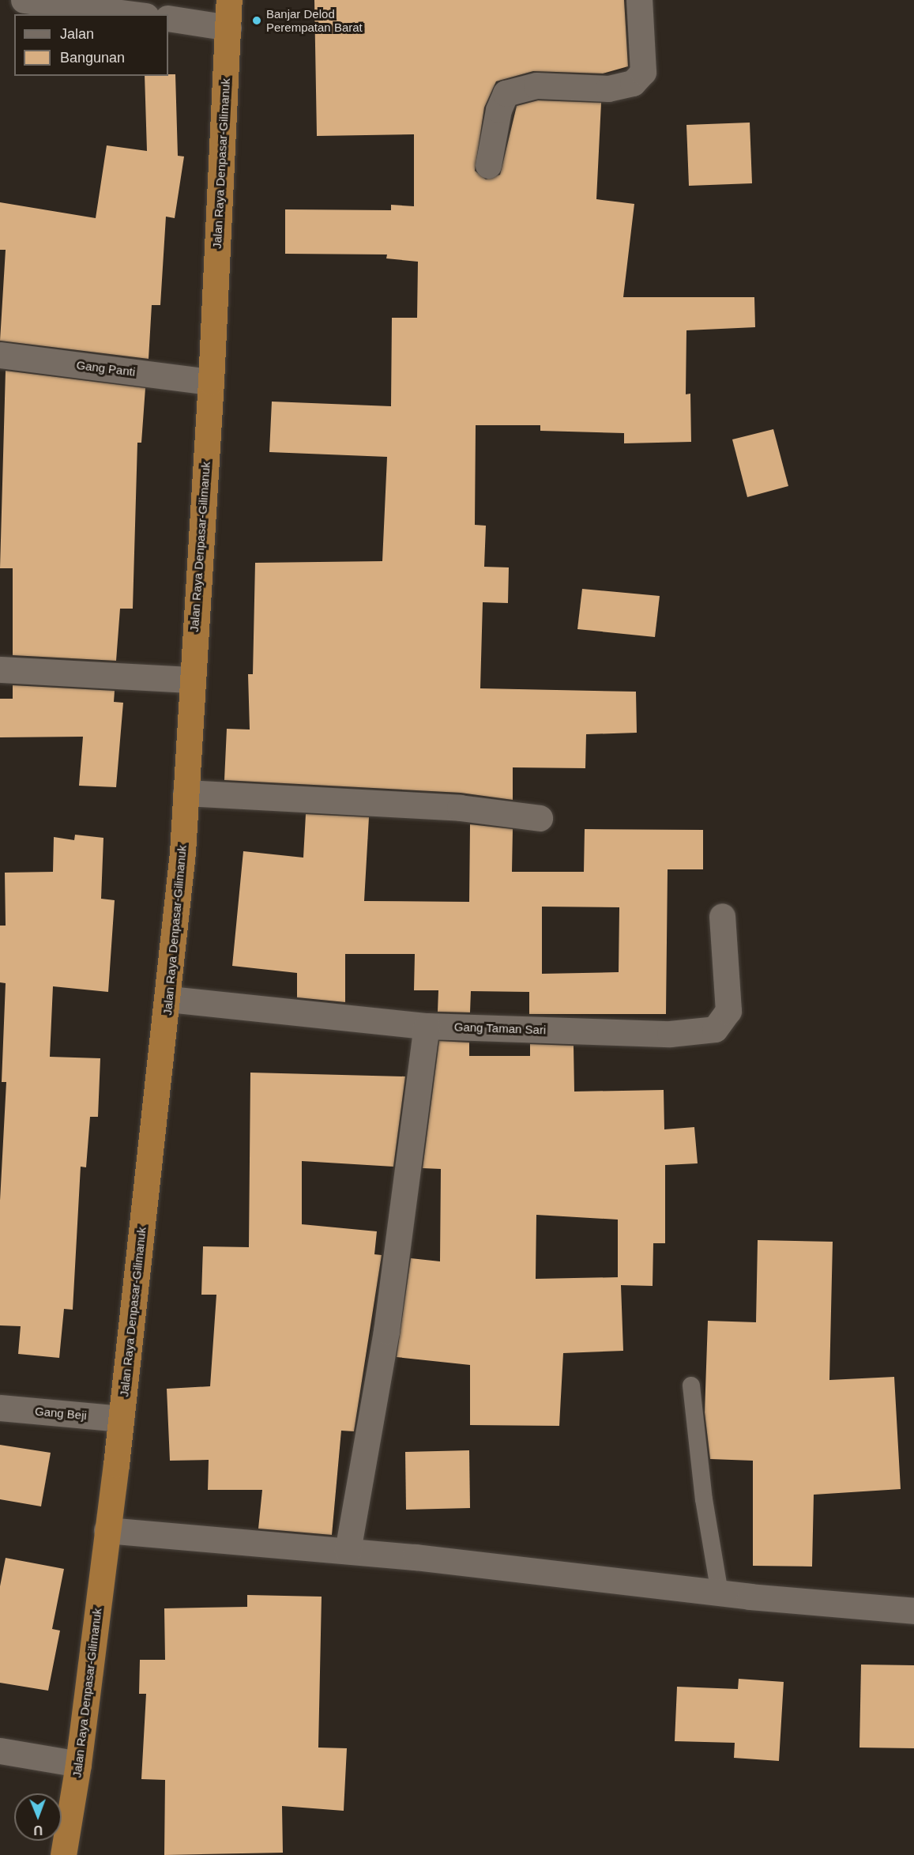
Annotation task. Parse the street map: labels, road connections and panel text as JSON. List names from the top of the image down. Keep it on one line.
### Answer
{"streets":{"highway":["Jalan Raya Denpasar-Gilimanuk"],"street":["Gang Panti","Gang Taman Sari","Gang Beji"]},"crossings":[["Jalan Raya Denpasar-Gilimanuk","Gang Panti"],["Jalan Raya Denpasar-Gilimanuk","Gang Taman Sari"],["Jalan Raya Denpasar-Gilimanuk","Gang Beji"]],"places":["Banjar Delod Perempatan Barat"],"legend":["Jalan","Bangunan"],"north":"bottom"}
